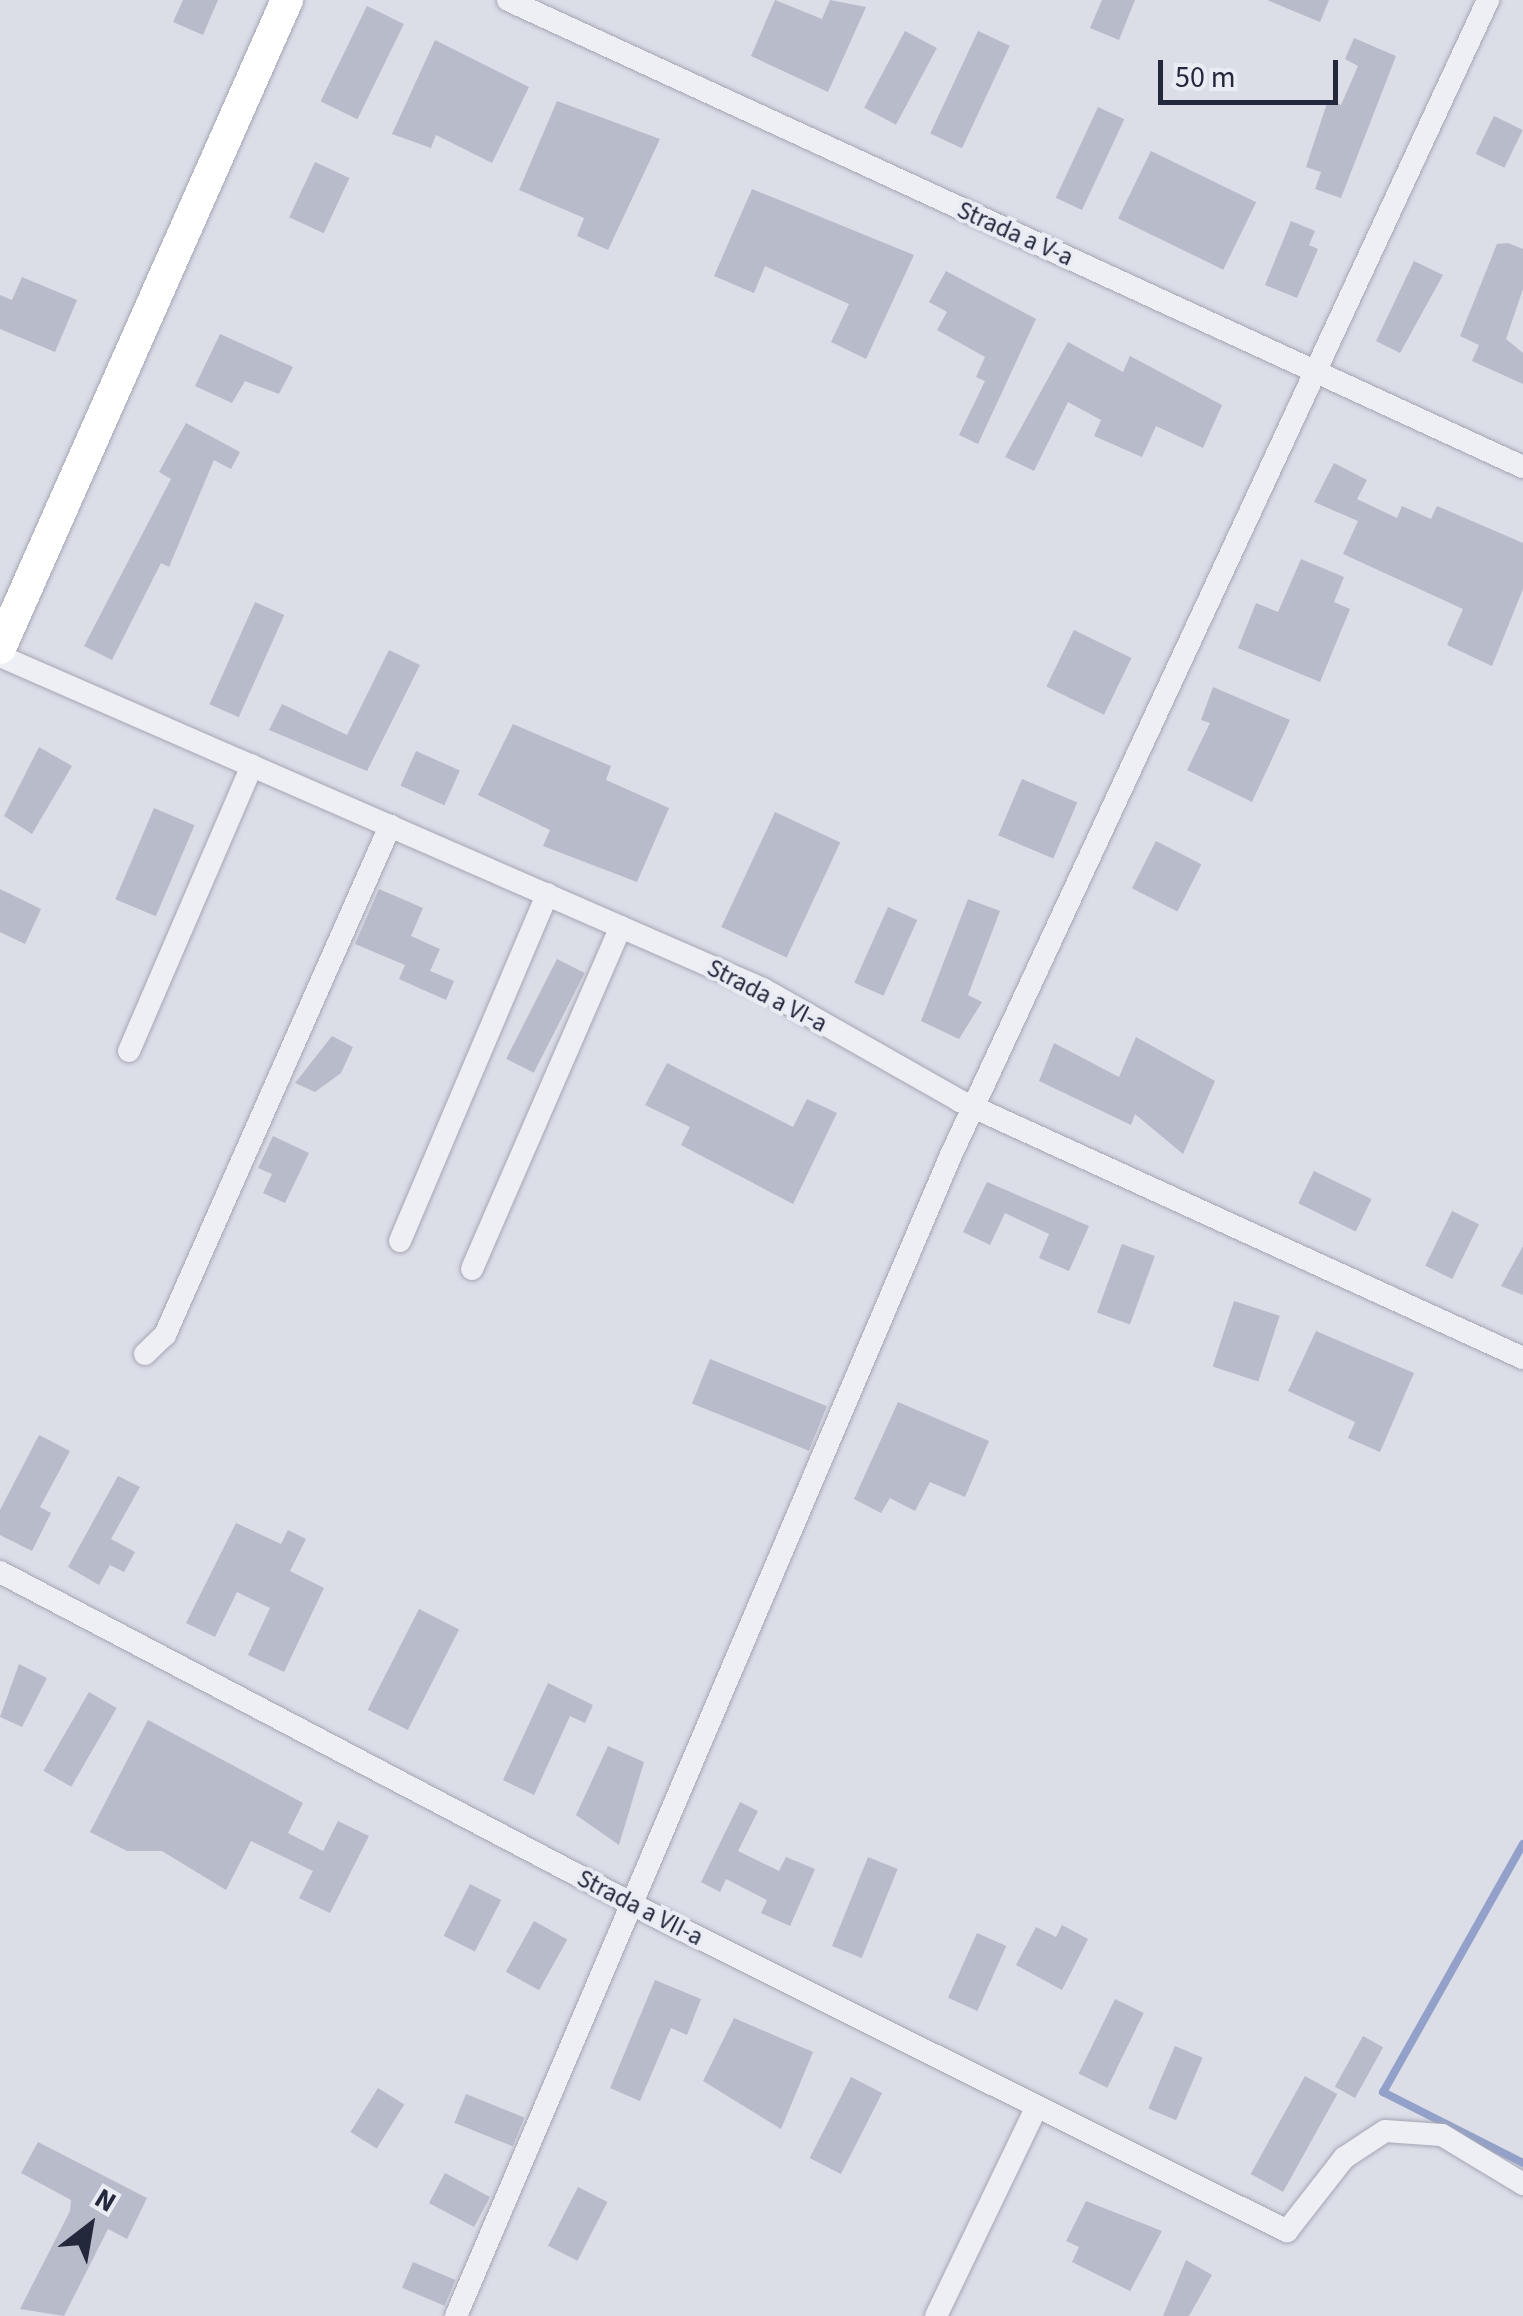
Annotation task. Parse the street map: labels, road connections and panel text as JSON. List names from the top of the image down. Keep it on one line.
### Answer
{"streets":{"street":["Strada a V-a","Strada a VI-a","Strada a VII-a"]},"scale_bar":"50 m","north":"top right"}
